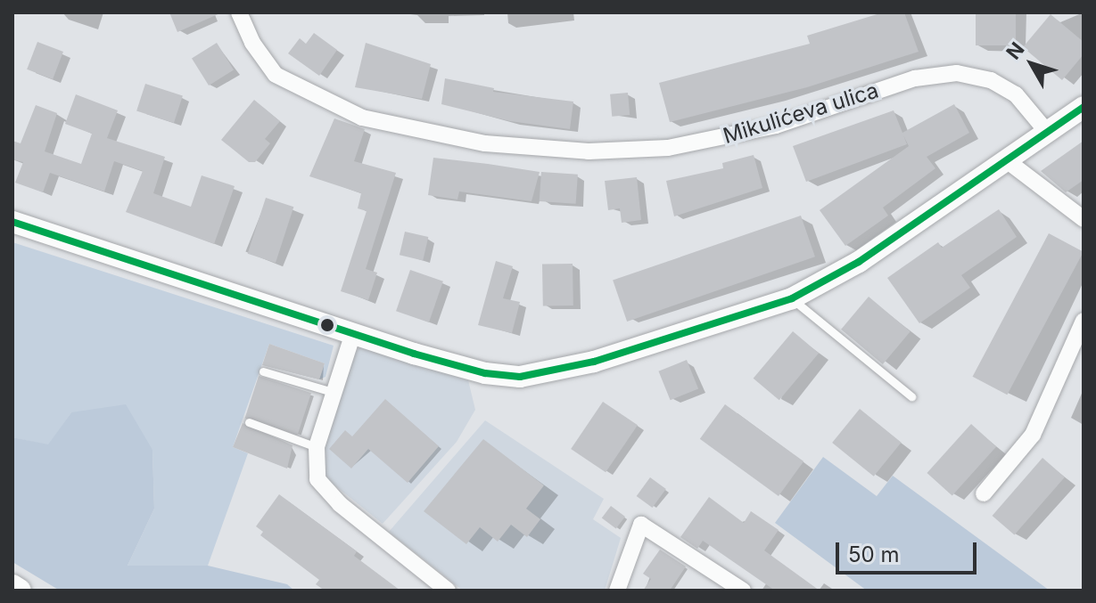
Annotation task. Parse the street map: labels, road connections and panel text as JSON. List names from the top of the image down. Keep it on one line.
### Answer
{"streets":{"street":["Mikulićeva ulica"]},"scale_bar":"50 m","north":"top left"}
